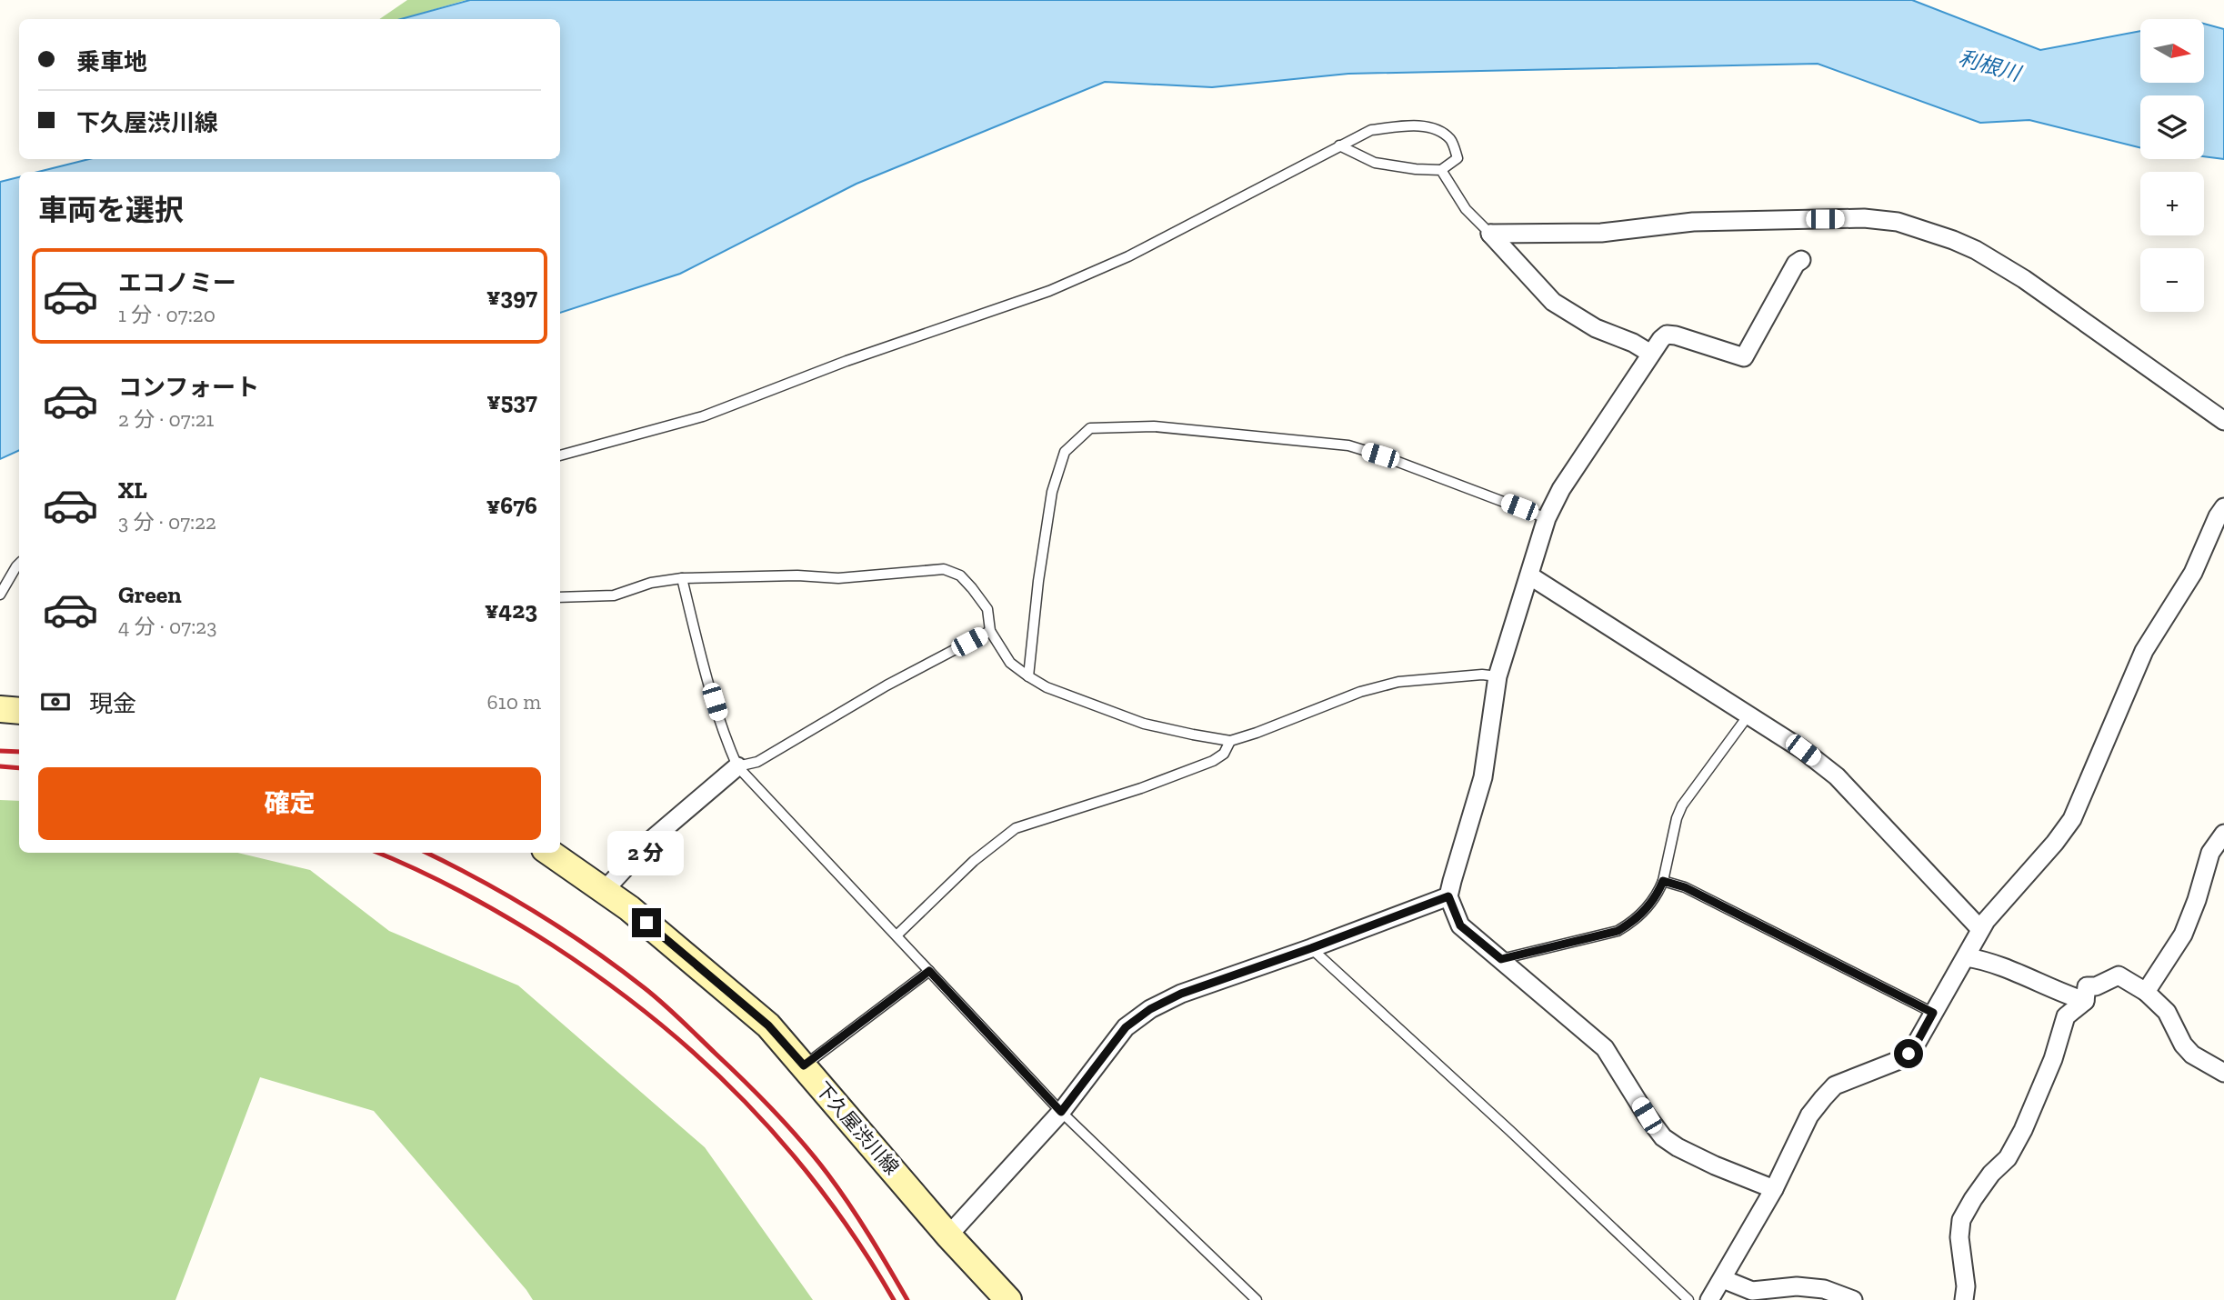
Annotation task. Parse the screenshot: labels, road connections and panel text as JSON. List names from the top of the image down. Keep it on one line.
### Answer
{"streets":{"main road":["下久屋渋川線"]},"water":["利根川"],"north":"right","page":{"map_buttons":["+","−"],"banner":["乗車地","下久屋渋川線"],"heading":"車両を選択","list":[{"name":"エコノミー","note":"1 分 · 07:20","value":"¥397"},{"name":"コンフォート","note":"2 分 · 07:21","value":"¥537"},{"name":"XL","note":"3 分 · 07:22","value":"¥676"},{"name":"Green","note":"4 分 · 07:23","value":"¥423"}],"pay":["現金","610 m"],"buttons":"確定","bubble":"2 分"}}
